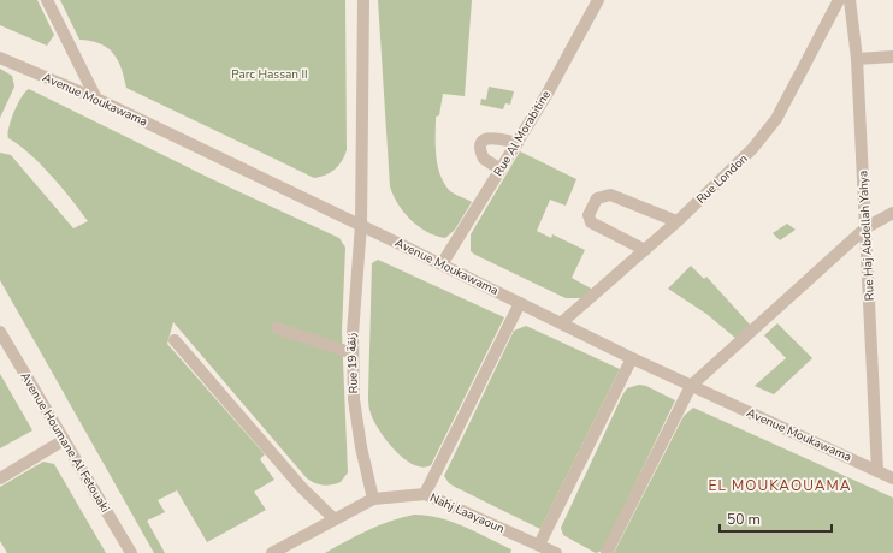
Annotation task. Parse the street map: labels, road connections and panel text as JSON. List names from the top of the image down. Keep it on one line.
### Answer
{"streets":{"street":["Avenue Moukawama","Rue Al Morabitine","Rue London","Rue Haj Abdellah Yahya","Rue 19 زنقة","Avenue Houmane Al Fetouaki","Nahj Laayaoun"]},"crossings":[["Avenue Moukawama","Rue Al Morabitine"],["Avenue Moukawama","Rue London"],["Avenue Moukawama","Rue Haj Abdellah Yahya"],["Avenue Moukawama","Rue 19 زنقة"],["Rue 19 زنقة","Nahj Laayaoun"]],"districts":["EL MOUKAOUAMA"],"parks":["Parc Hassan II"],"scale_bar":"50 m"}
